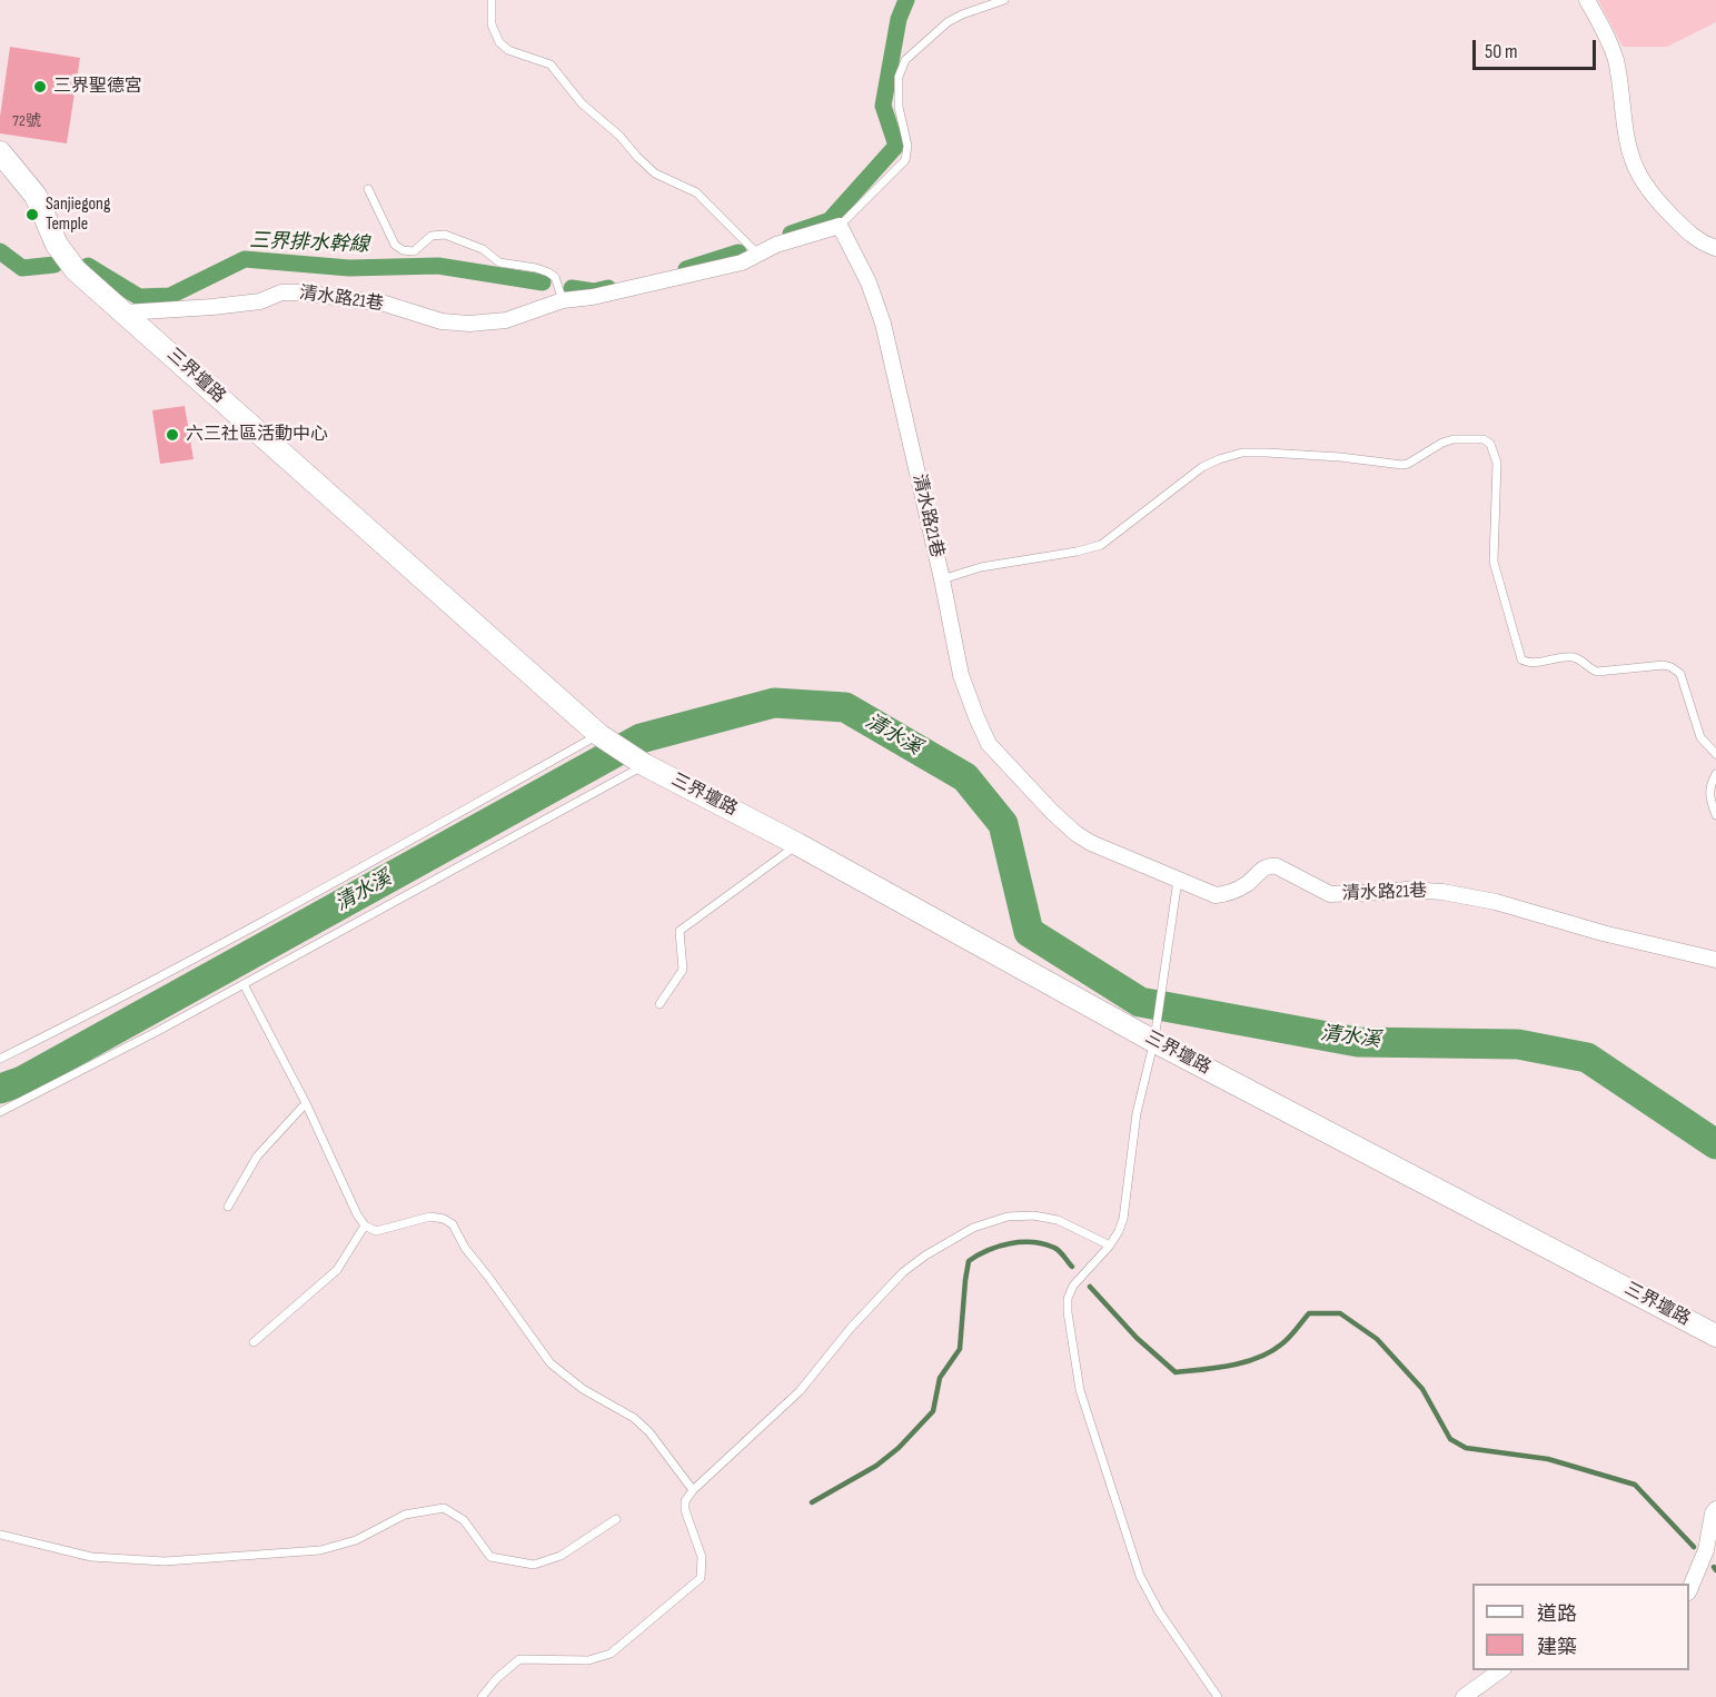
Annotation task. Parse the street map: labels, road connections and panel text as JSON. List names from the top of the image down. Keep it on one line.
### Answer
{"streets":{"street":["清水路21巷","三界壇路"]},"crossings":[["清水路21巷","三界壇路"]],"water":["三界排水幹線","清水溪"],"places":["三界聖德宮","Sanjiegong Temple","六三社區活動中心"],"house_numbers":["72號"],"legend":["道路","建築"],"scale_bar":"50 m"}
